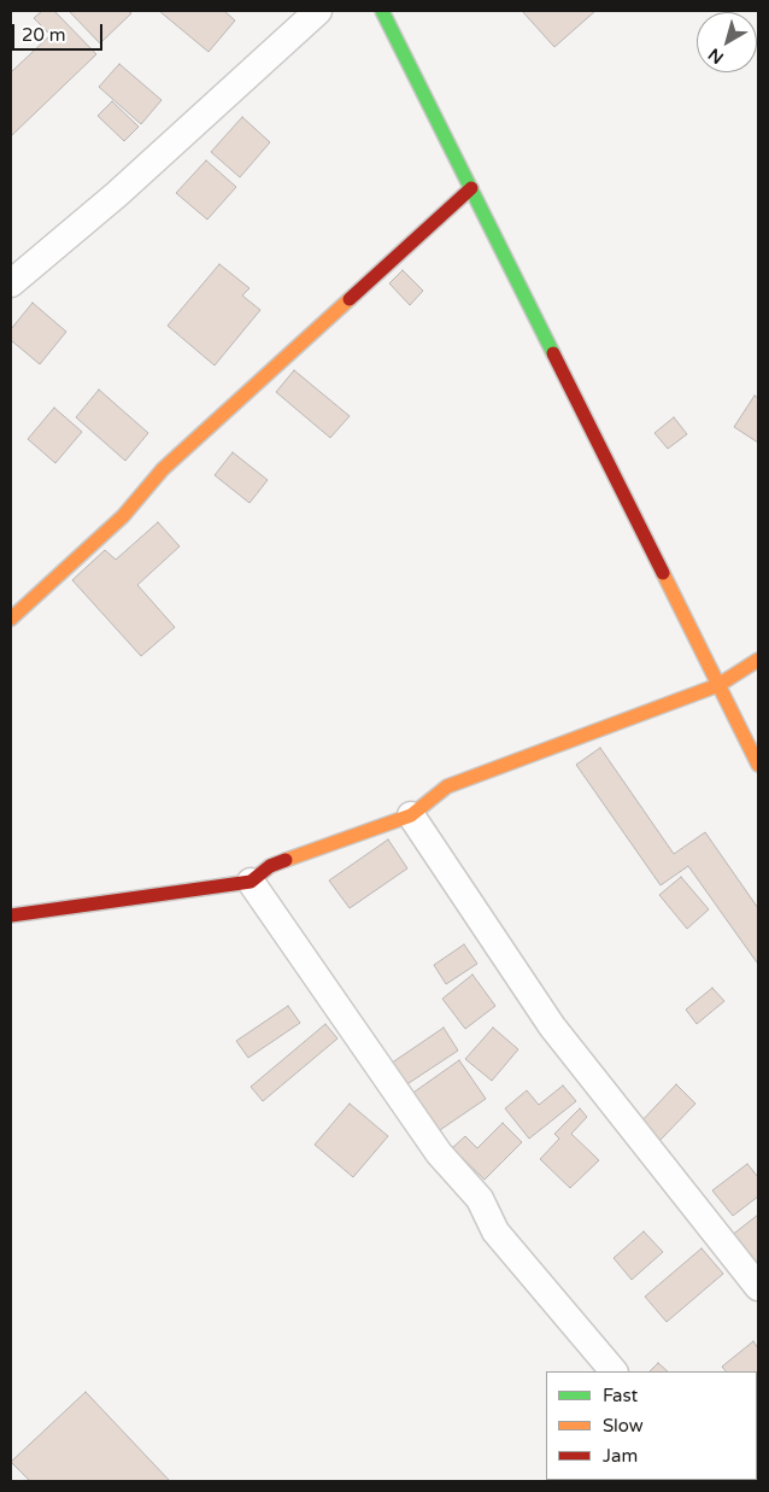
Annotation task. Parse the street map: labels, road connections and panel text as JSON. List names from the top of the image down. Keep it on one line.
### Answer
{"legend":["Fast","Slow","Jam"],"scale_bar":"20 m","north":"bottom left"}
